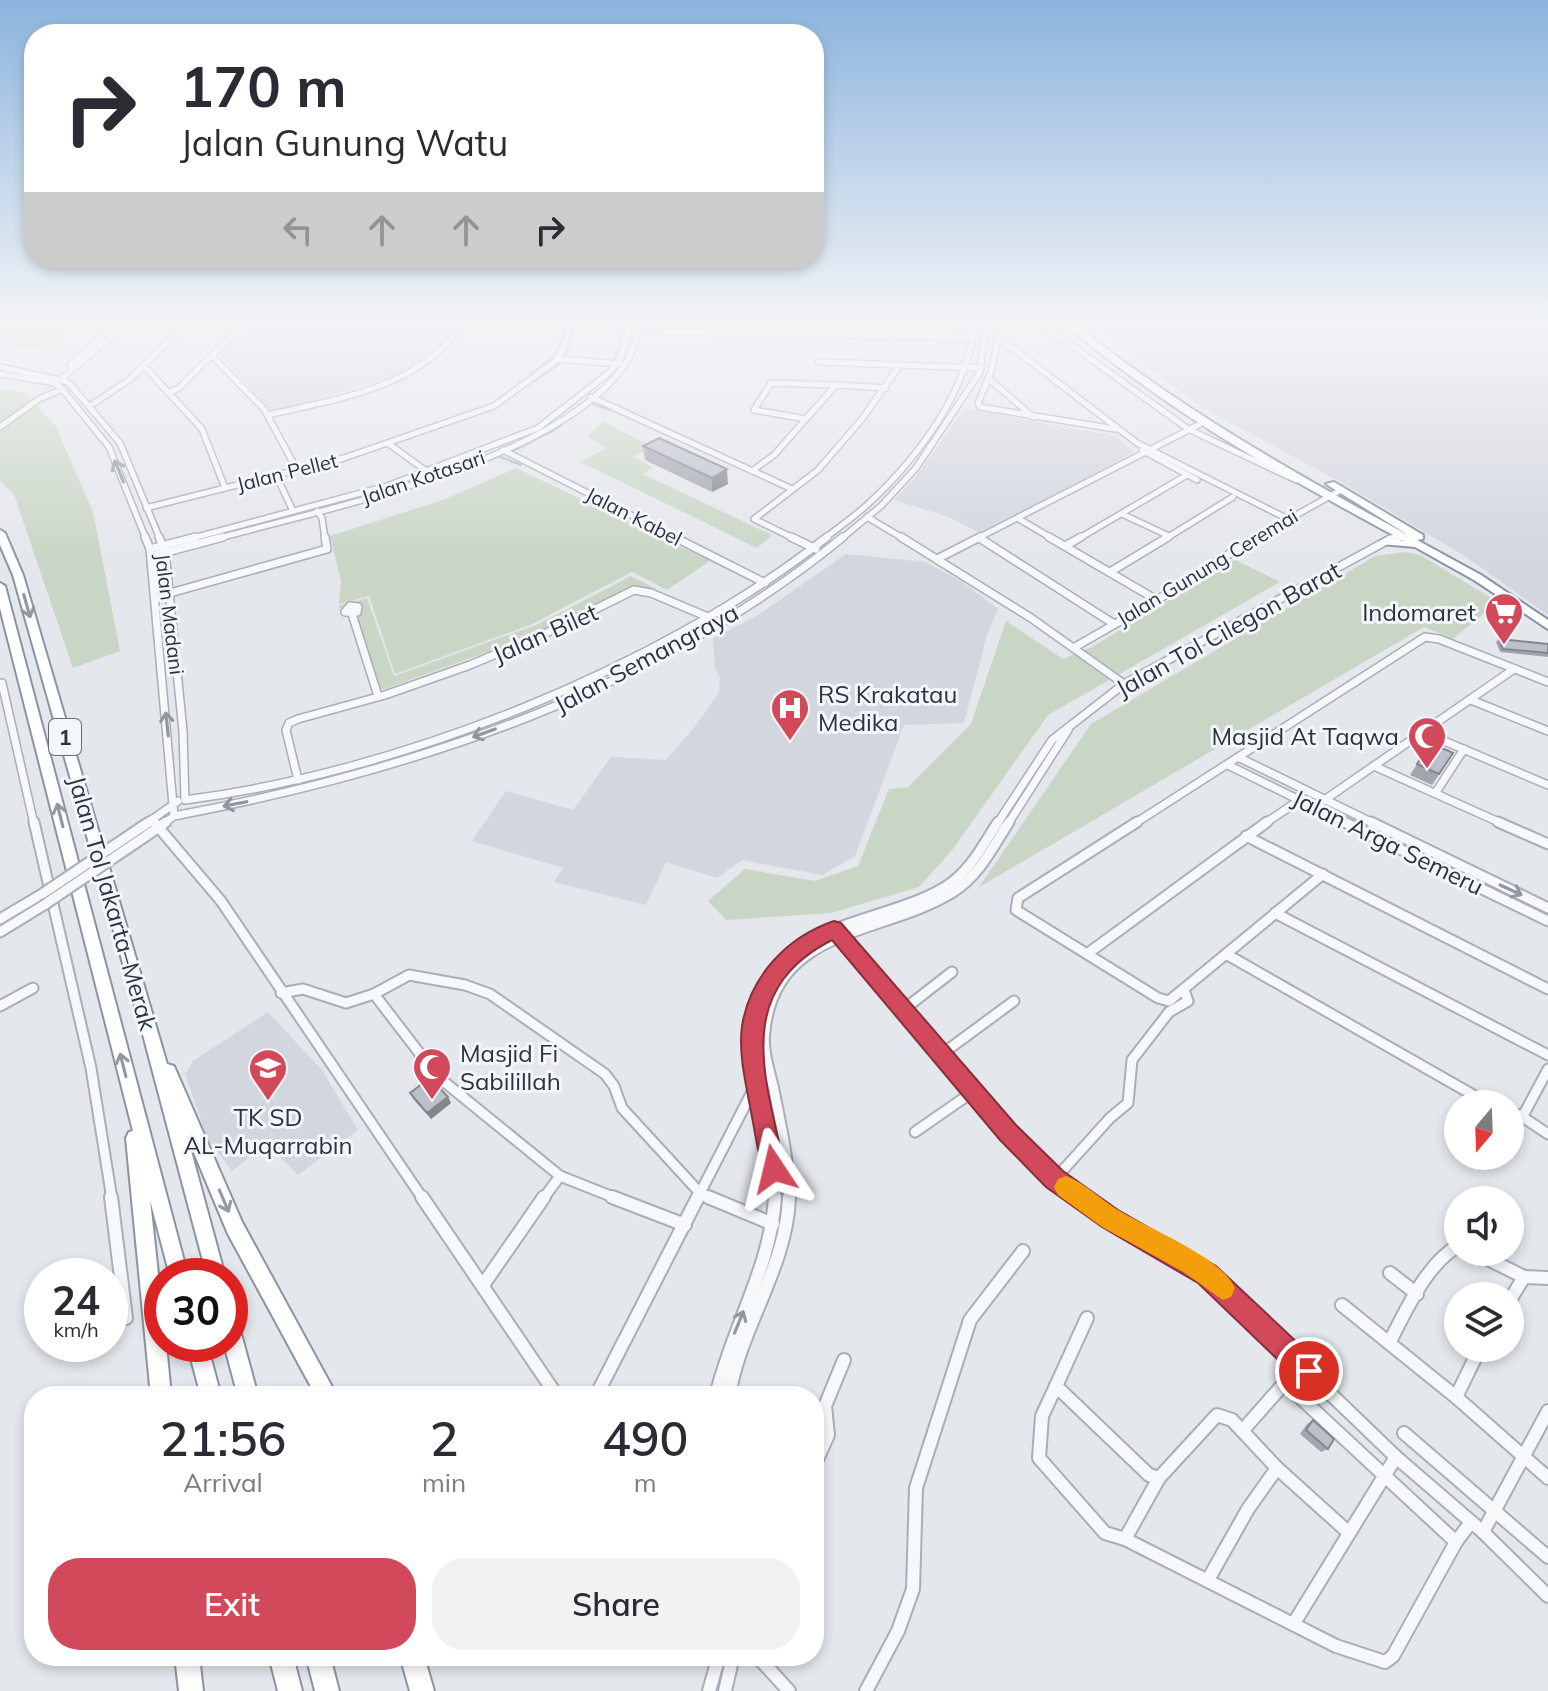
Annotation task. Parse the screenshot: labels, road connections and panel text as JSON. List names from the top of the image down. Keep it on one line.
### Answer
{"streets":{"highway":["1","Jalan Tol Jakarta–Merak"],"street":["Jalan Pellet","Jalan Kotasari","Jalan Kabel","Jalan Gunung Ceremai","Jalan Madani","Jalan Tol Cilegon Barat","Jalan Bilet","Jalan Semangraya","Jalan Arga Semeru"]},"crossings":[["Jalan Pellet","Jalan Madani"],["Jalan Kotasari","Jalan Kabel"],["Jalan Kotasari","Jalan Madani"],["Jalan Kabel","Jalan Semangraya"],["Jalan Madani","Jalan Semangraya"],["Jalan Bilet","Jalan Semangraya"]],"places":{"supermarket":["Indomaret"],"hospital":["RS Krakatau Medika"],"mosque":["Masjid At Taqwa","Masjid Fi Sabilillah"],"school or university":["TK SD AL-Muqarrabin"]},"north":"bottom","page":{"turn":["170 m","Jalan Gunung Watu"],"speed":"24 km/h","limit":"30","eta":["21:56","Arrival","2","min","490","m"],"buttons":["Exit","Share"]}}
